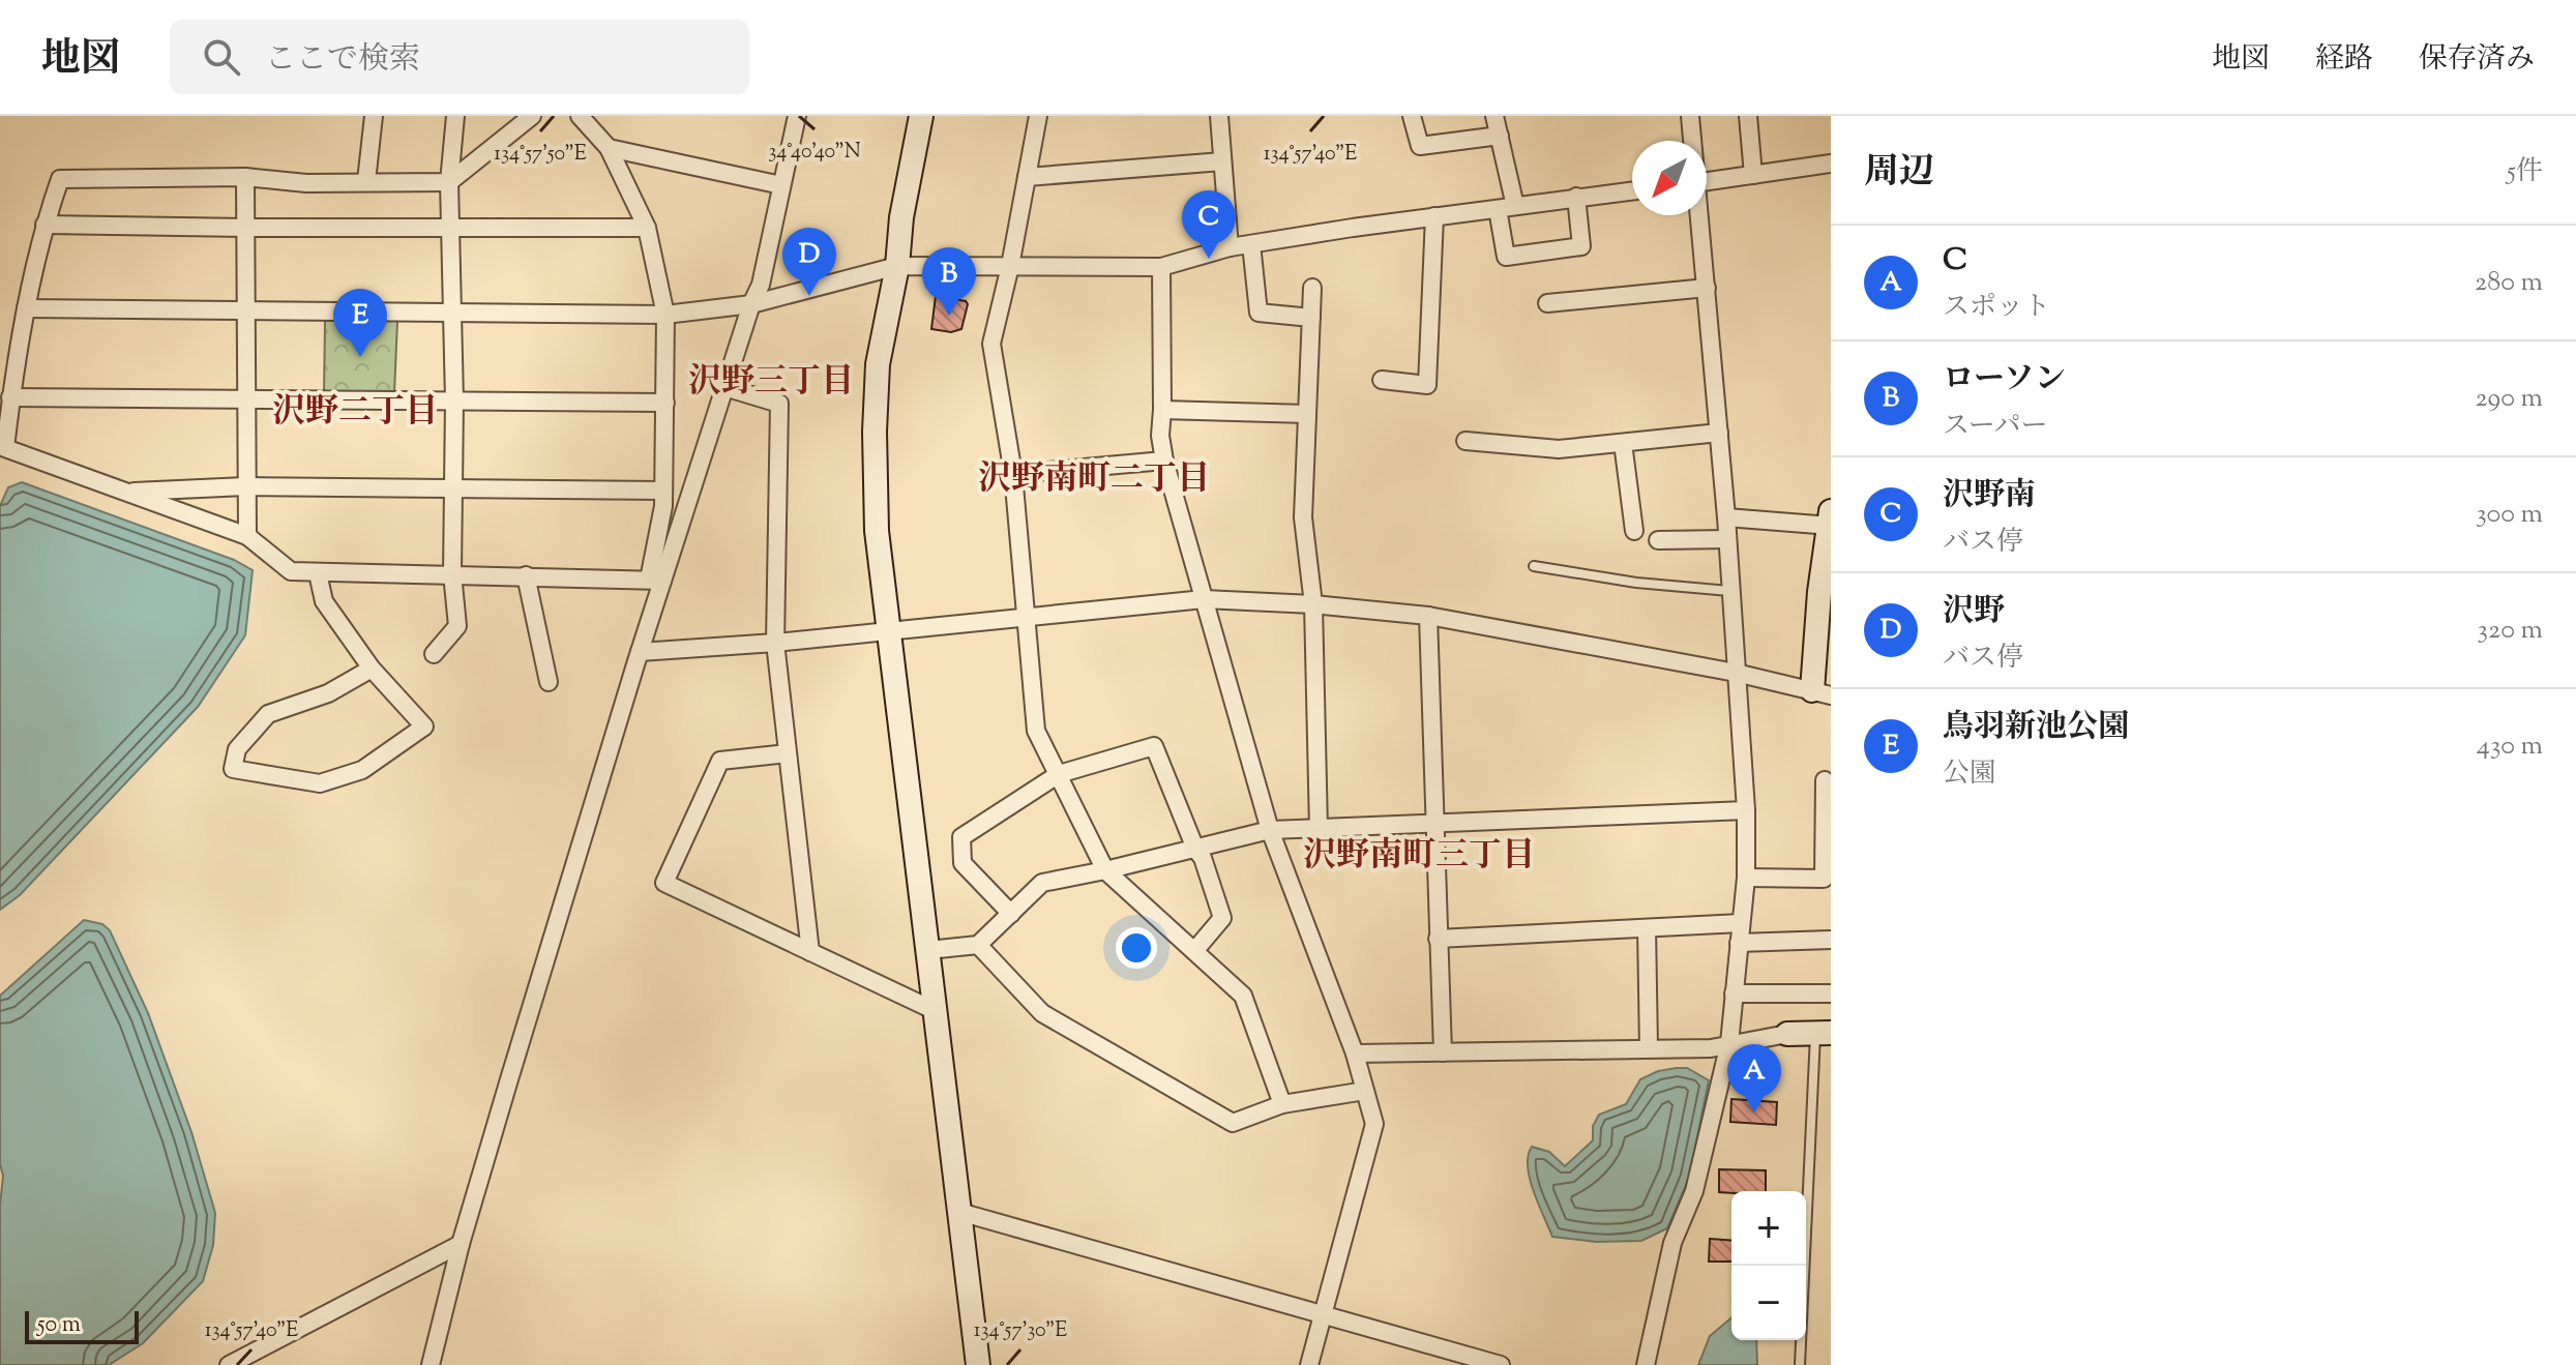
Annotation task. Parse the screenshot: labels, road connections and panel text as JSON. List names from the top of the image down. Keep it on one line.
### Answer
{"districts":["沢野三丁目","沢野二丁目","沢野南町二丁目","沢野南町三丁目"],"scale_bar":"50 m","north":"bottom left","page":{"header":"地図","search":"ここで検索","nav":["地図","経路","保存済み"],"heading":["周辺","5件"],"pins":["C","D","B","E","A"],"list":[{"mark":"A","name":"C","note":"スポット","value":"280 m"},{"mark":"B","name":"ローソン","note":"スーパー","value":"290 m"},{"mark":"C","name":"沢野南","note":"バス停","value":"300 m"},{"mark":"D","name":"沢野","note":"バス停","value":"320 m"},{"mark":"E","name":"鳥羽新池公園","note":"公園","value":"430 m"}],"map_buttons":["+","−"],"scale":"50 m"},"coordinates":["34°40'40\"N","134°57'50\"E","134°57'40\"E","134°57'30\"E"]}
